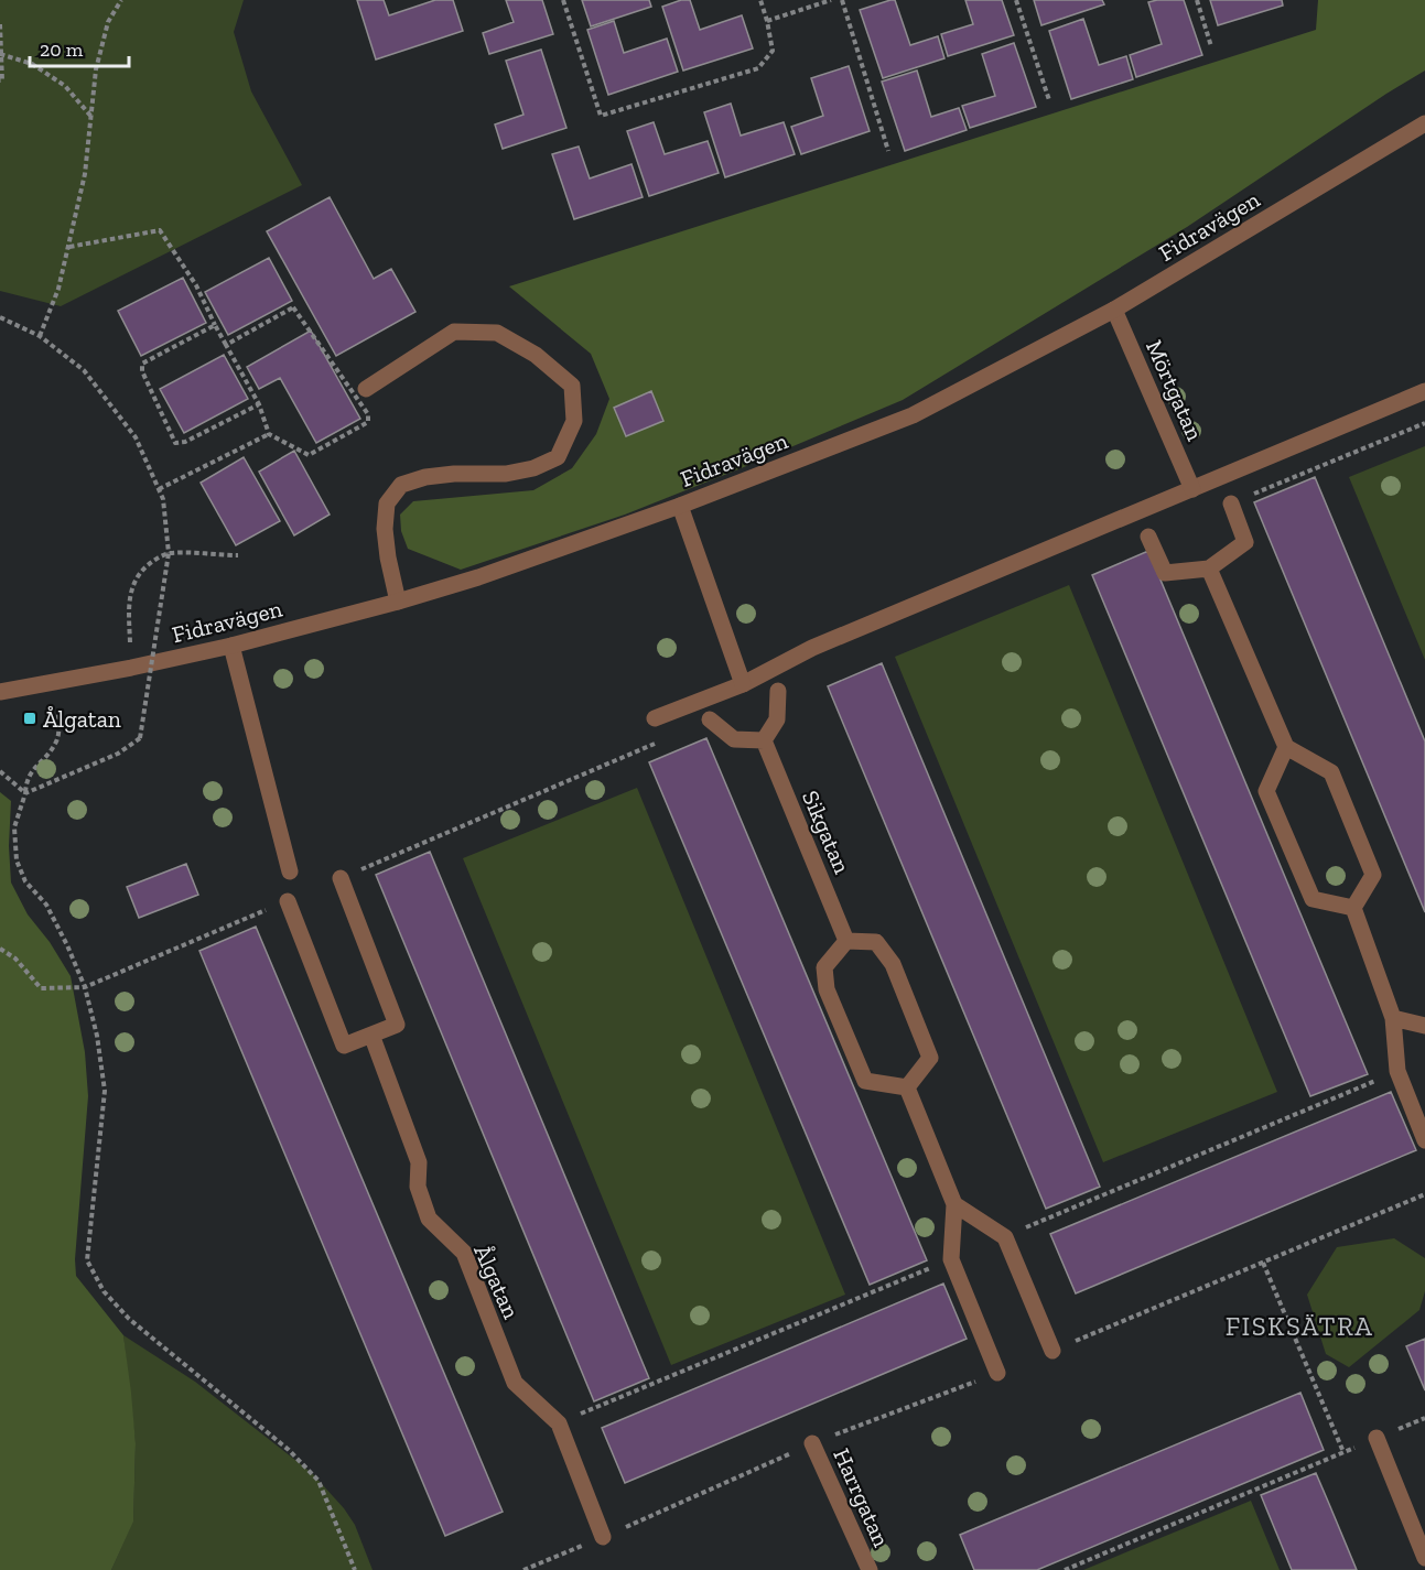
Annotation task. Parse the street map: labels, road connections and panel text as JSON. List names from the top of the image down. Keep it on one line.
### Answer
{"streets":{"street":["Fidravägen","Mörtgatan","Sikgatan","Ålgatan","Harrgatan"]},"crossings":[["Fidravägen","Mörtgatan"]],"districts":["FISKSÄTRA"],"places":{"transit":["Ålgatan"]},"scale_bar":"20 m"}
